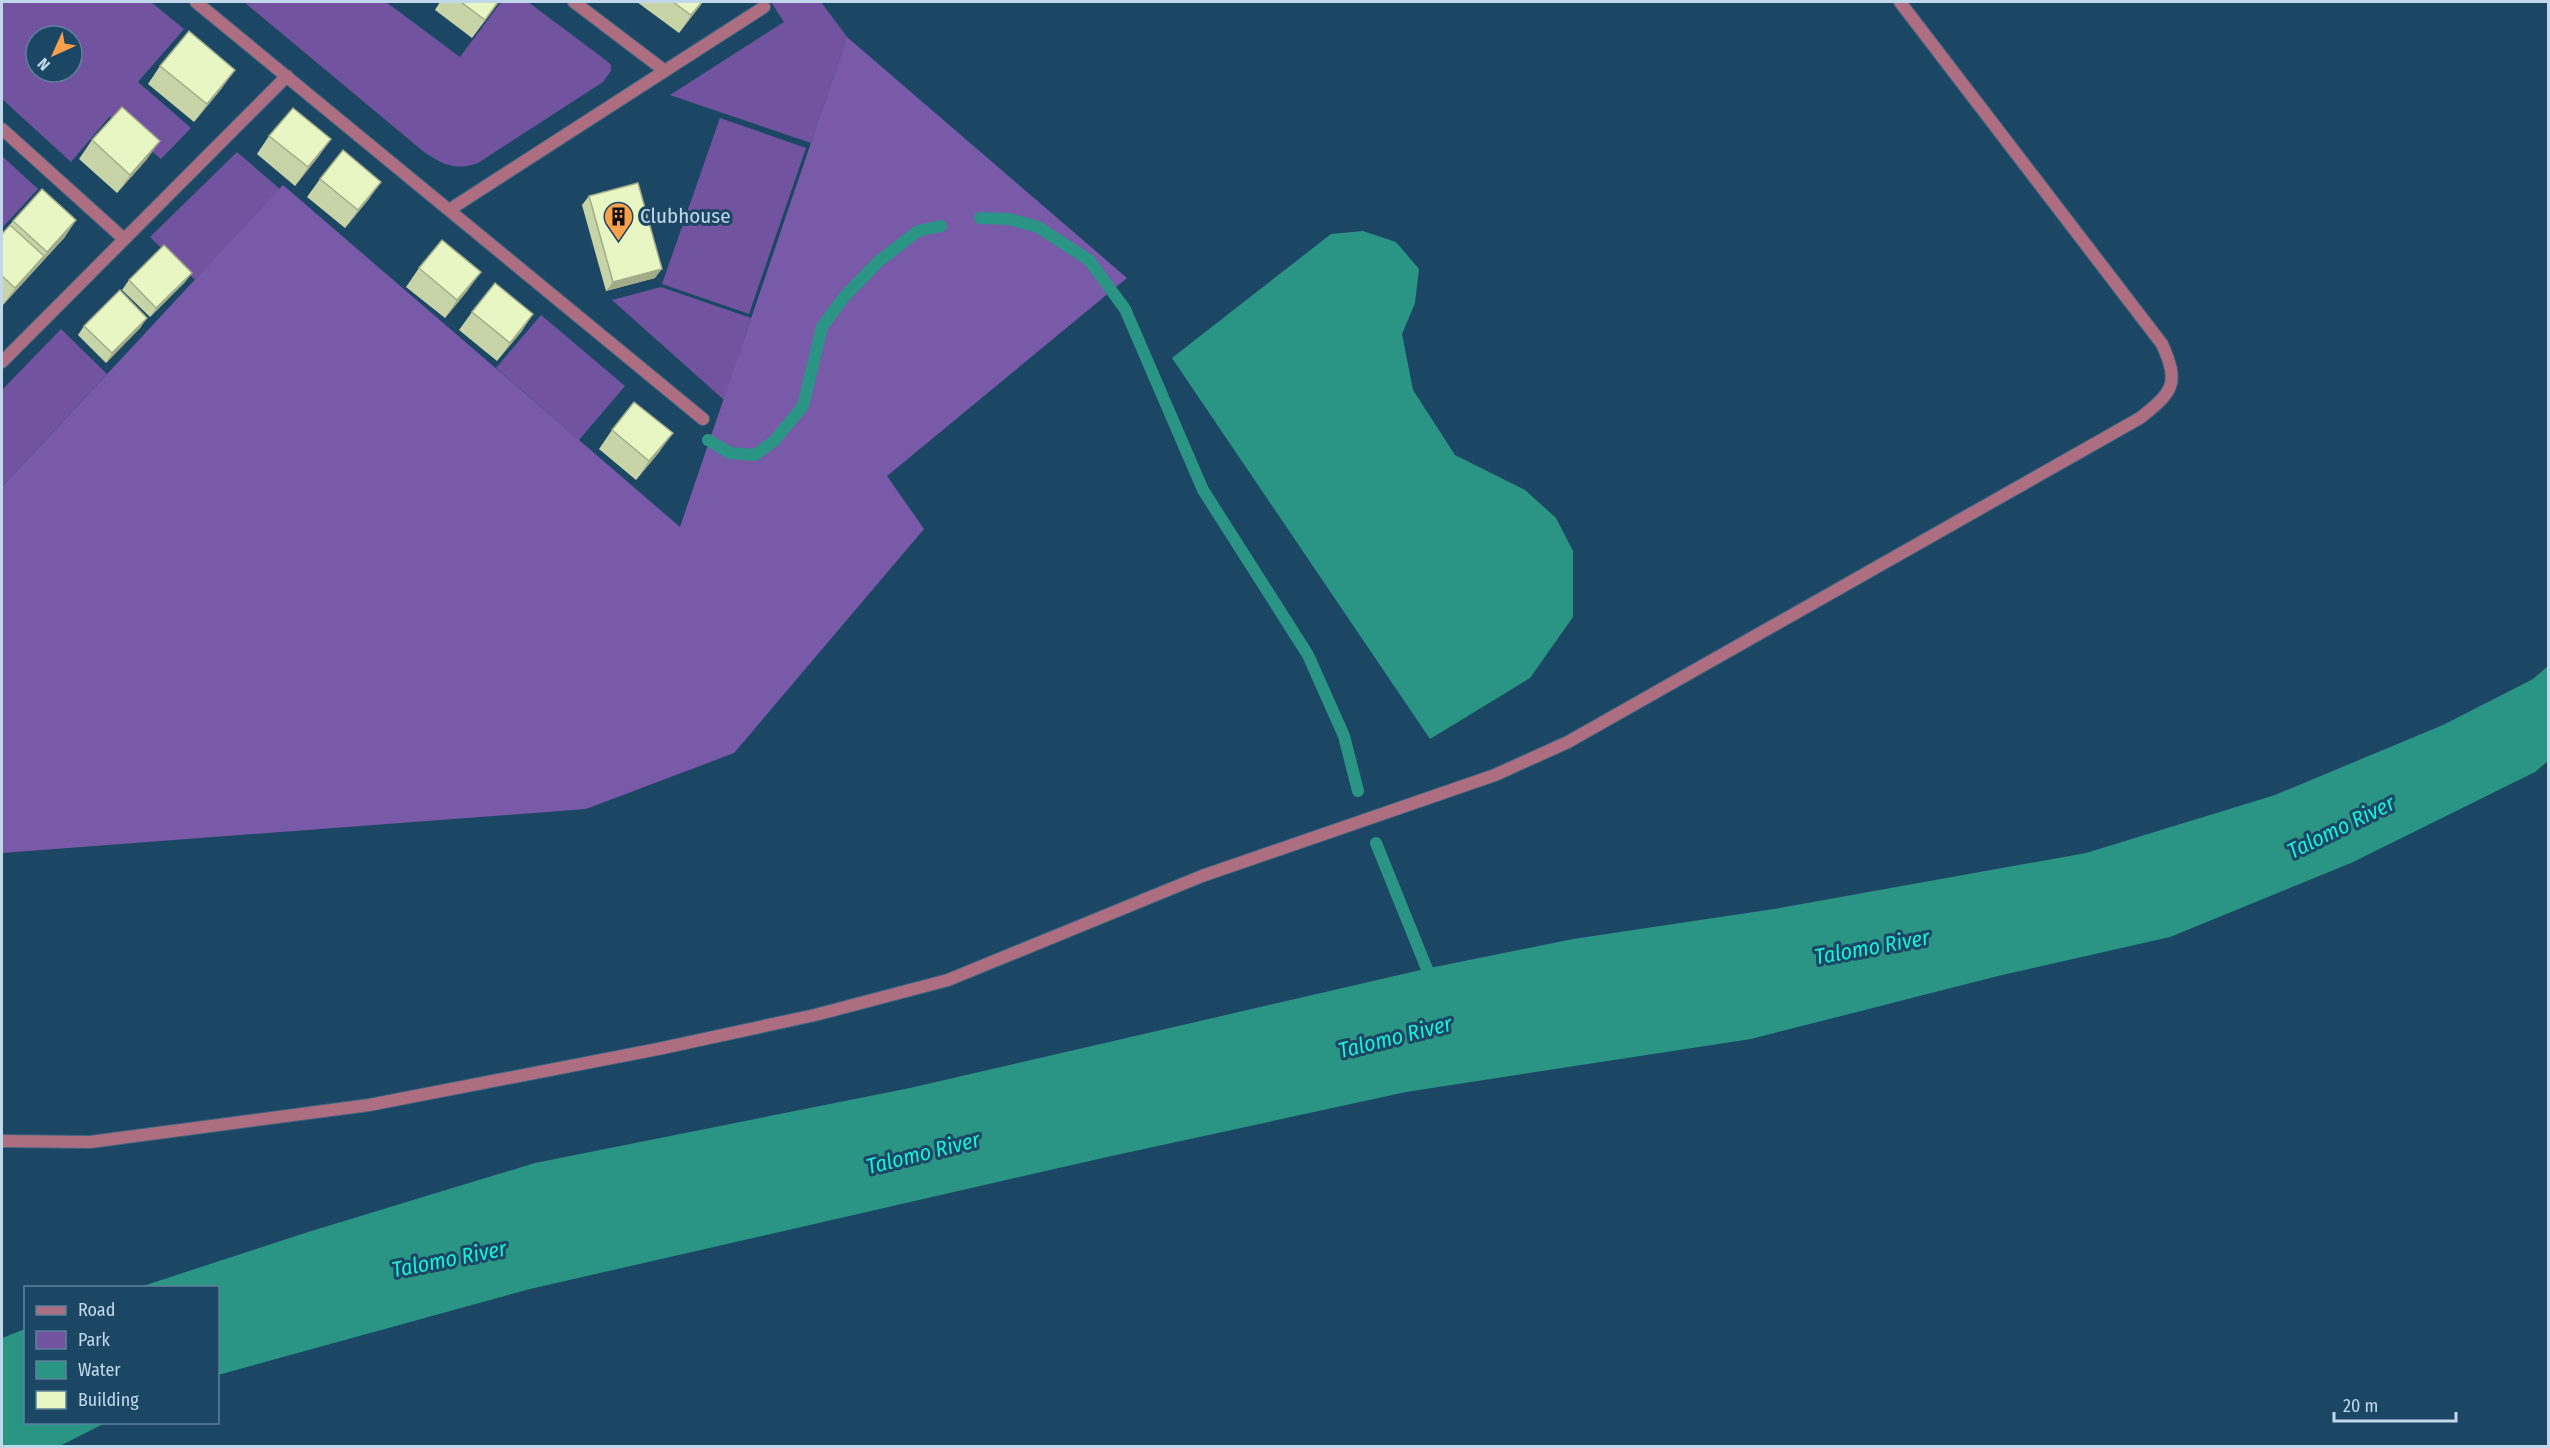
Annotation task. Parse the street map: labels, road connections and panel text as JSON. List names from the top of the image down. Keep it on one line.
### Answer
{"water":["Talomo River"],"places":{"building":["Clubhouse"]},"legend":["Road","Park","Water","Building"],"scale_bar":"20 m","north":"bottom left"}
